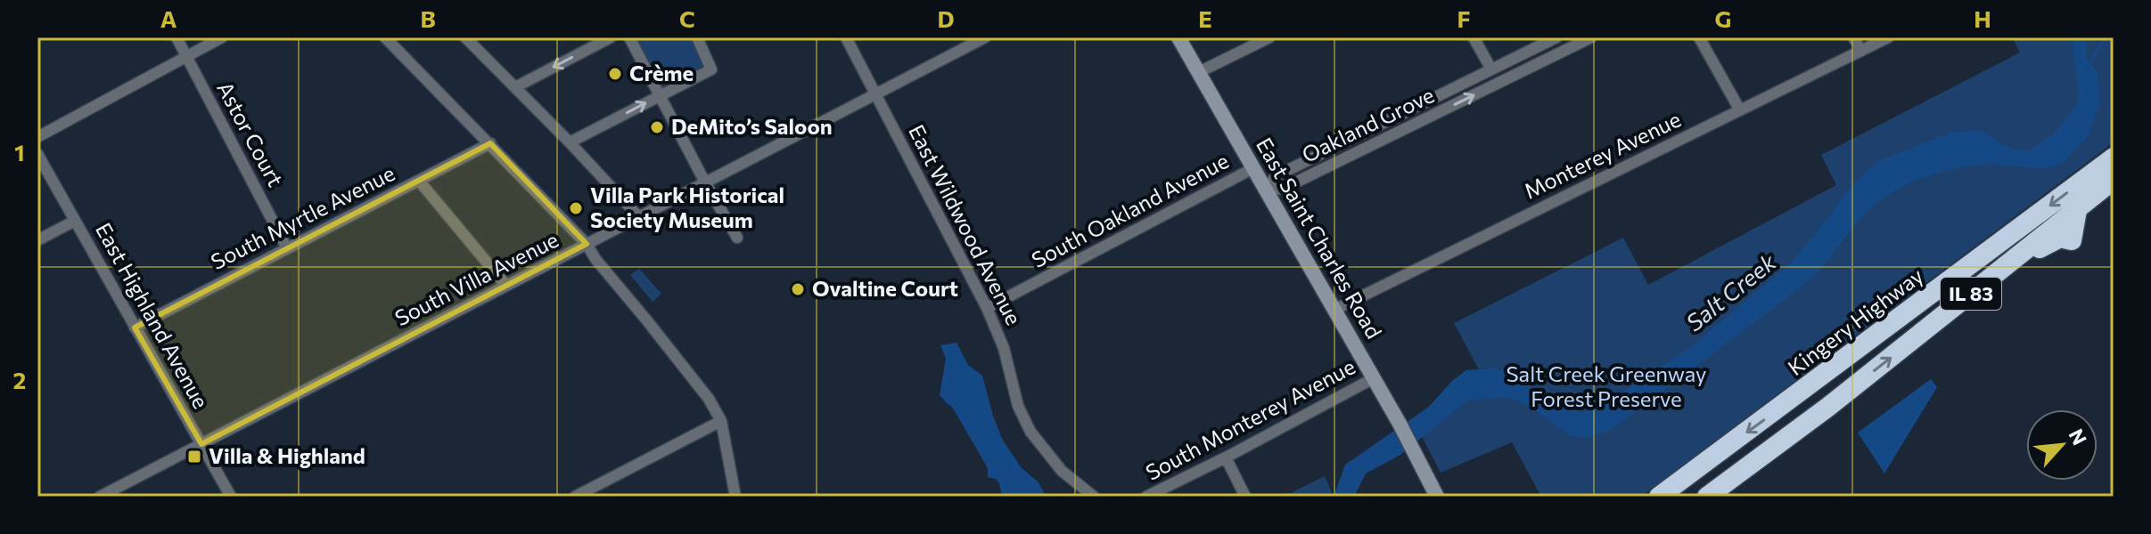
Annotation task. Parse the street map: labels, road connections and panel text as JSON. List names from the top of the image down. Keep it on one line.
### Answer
{"streets":{"highway":["IL 83","Kingery Highway"],"main road":["East Saint Charles Road"],"street":["Oakland Grove","Astor Court","Monterey Avenue","South Oakland Avenue","South Myrtle Avenue","East Wildwood Avenue","South Villa Avenue","East Highland Avenue","South Monterey Avenue"]},"crossings":[["Oakland Grove","East Saint Charles Road"],["Astor Court","South Myrtle Avenue"],["Monterey Avenue","East Saint Charles Road"],["South Oakland Avenue","East Wildwood Avenue"],["South Oakland Avenue","East Saint Charles Road"],["South Myrtle Avenue","East Highland Avenue"],["East Wildwood Avenue","South Villa Avenue"],["East Saint Charles Road","South Monterey Avenue"],["South Villa Avenue","East Highland Avenue"]],"water":["Salt Creek"],"parks":["Salt Creek Greenway Forest Preserve"],"places":{"other":["Crème","DeMito’s Saloon","Villa Park Historical Society Museum","Ovaltine Court"],"transit":["Villa & Highland"]},"north":"top right","grid":{"columns":["A","B","C","D","E","F","G","H"],"rows":["1","2"]}}
